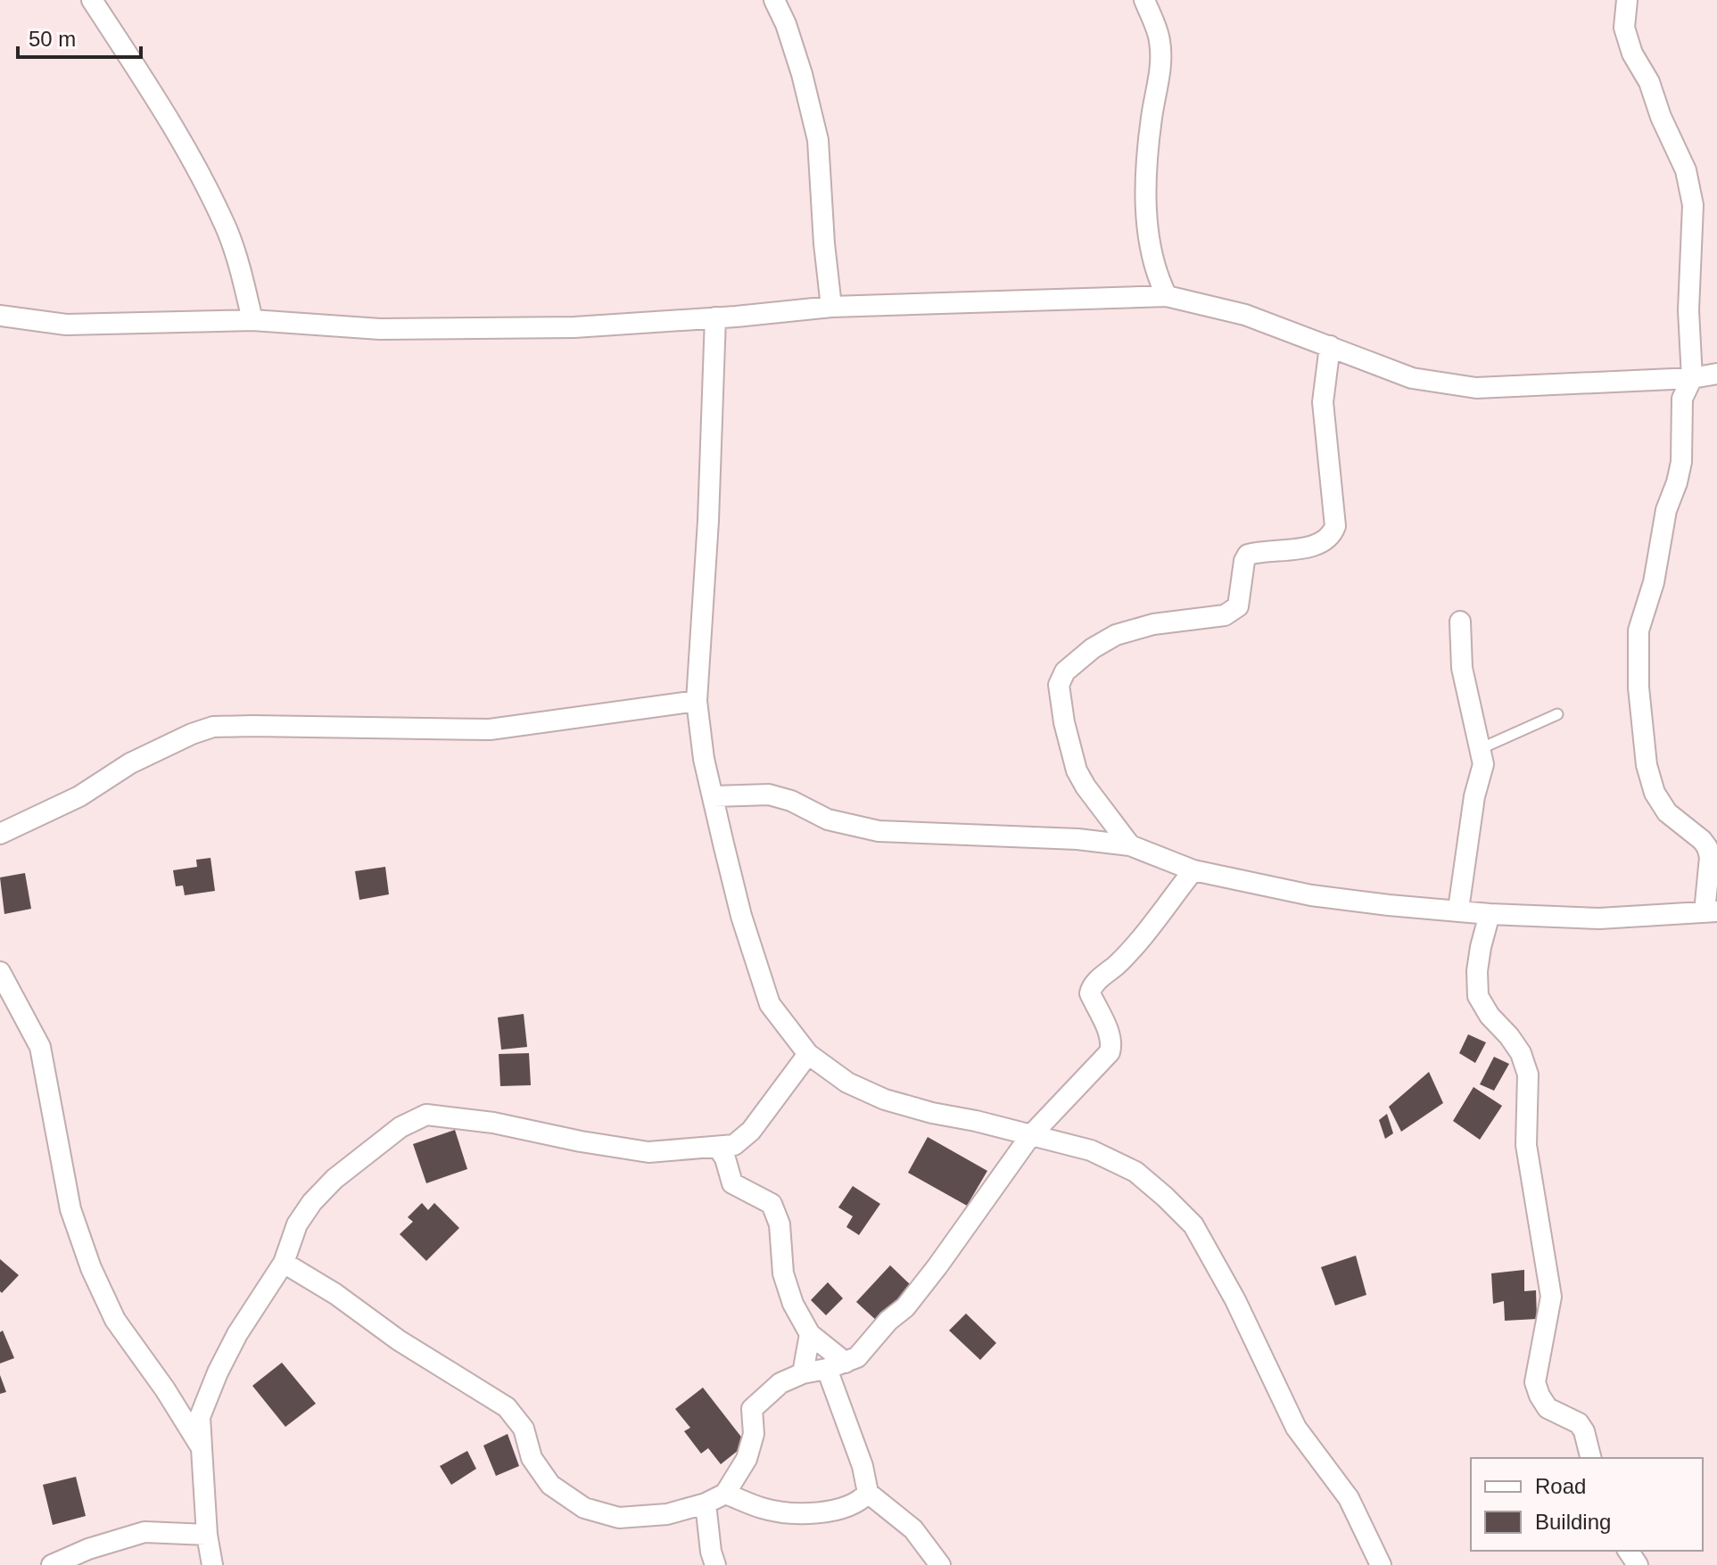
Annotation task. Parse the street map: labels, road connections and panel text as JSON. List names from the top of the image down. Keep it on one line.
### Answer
{"legend":["Road","Building"],"scale_bar":"50 m"}
